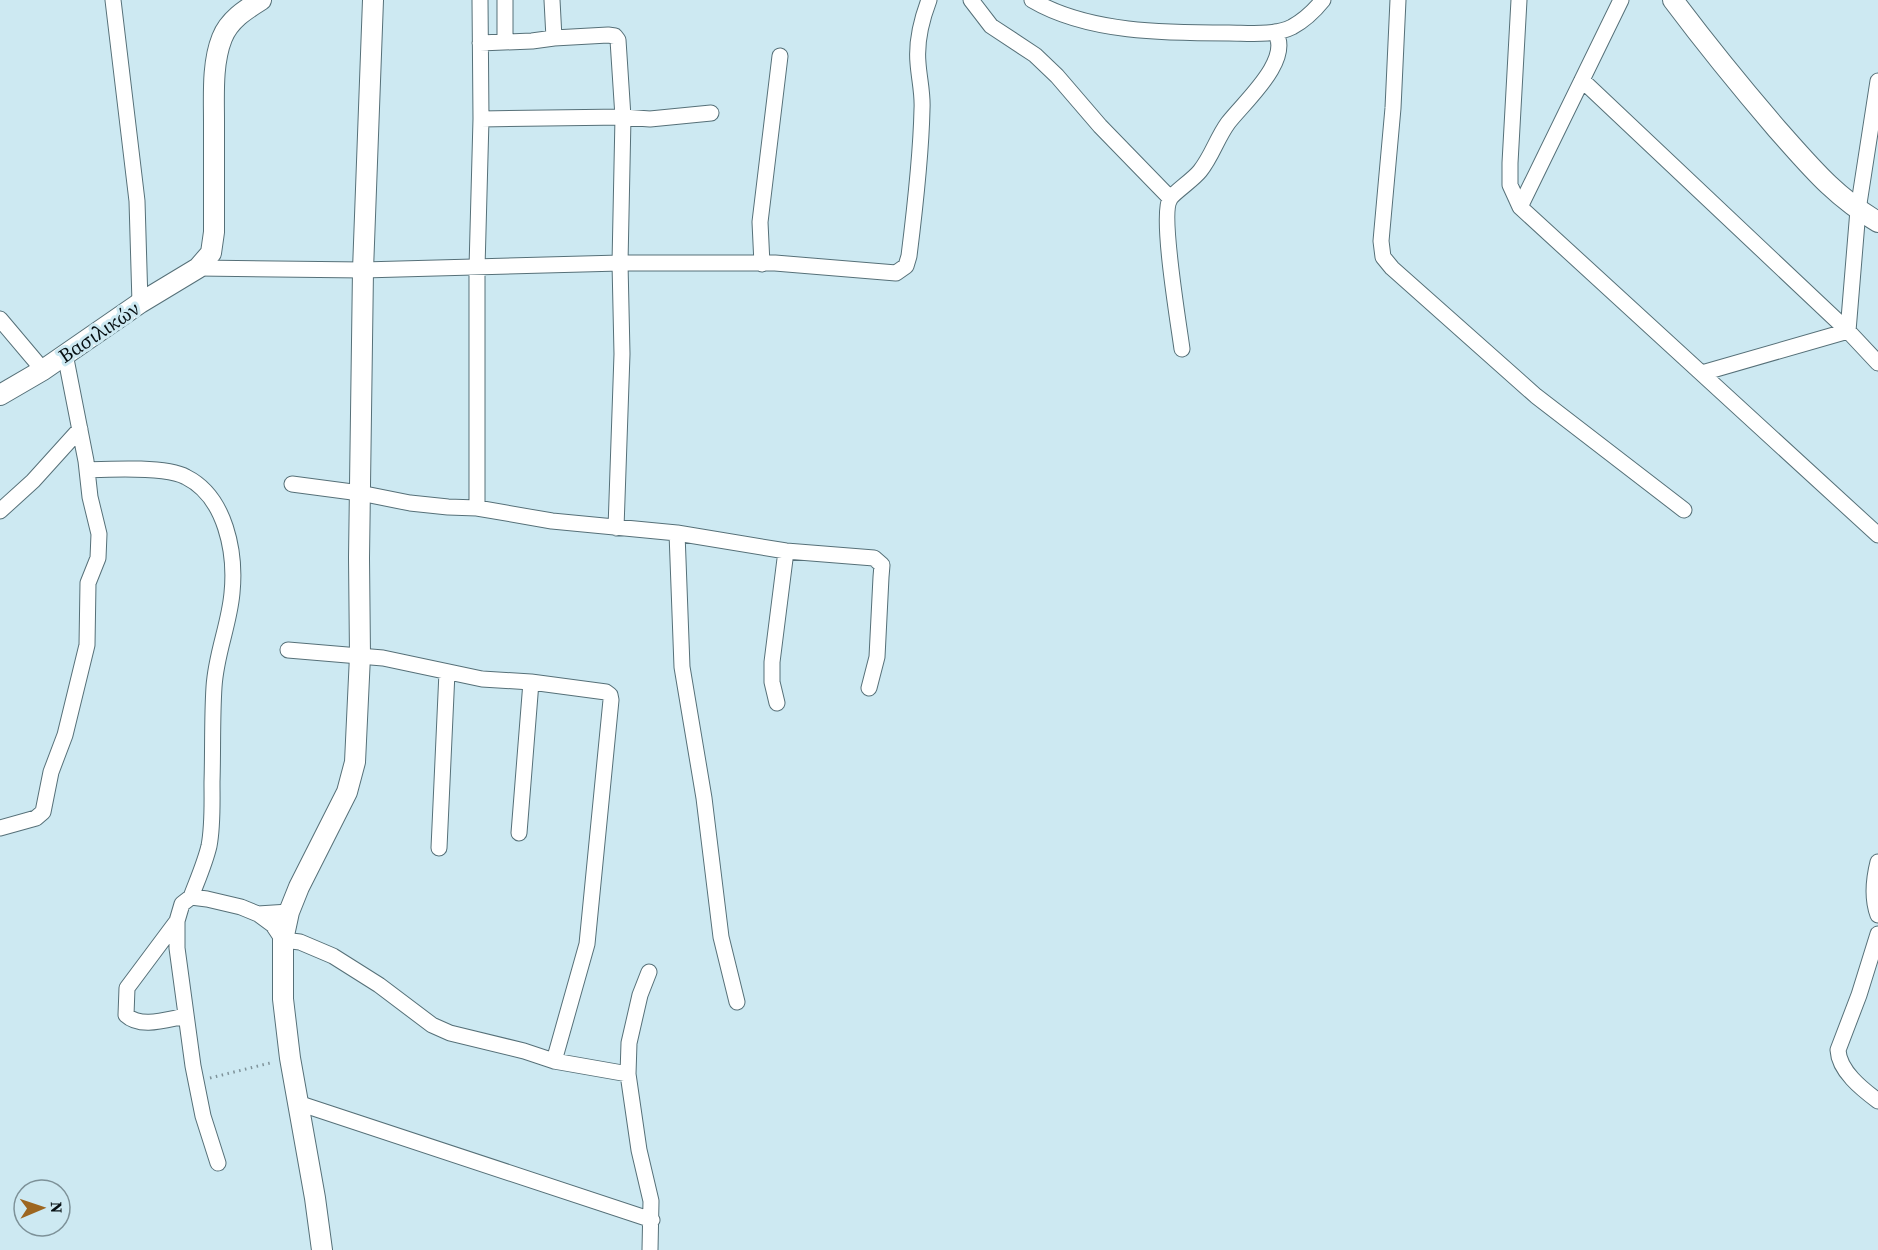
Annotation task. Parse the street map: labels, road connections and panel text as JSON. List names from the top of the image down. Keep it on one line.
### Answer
{"streets":{"street":["Βασιλικών"]},"north":"right"}
